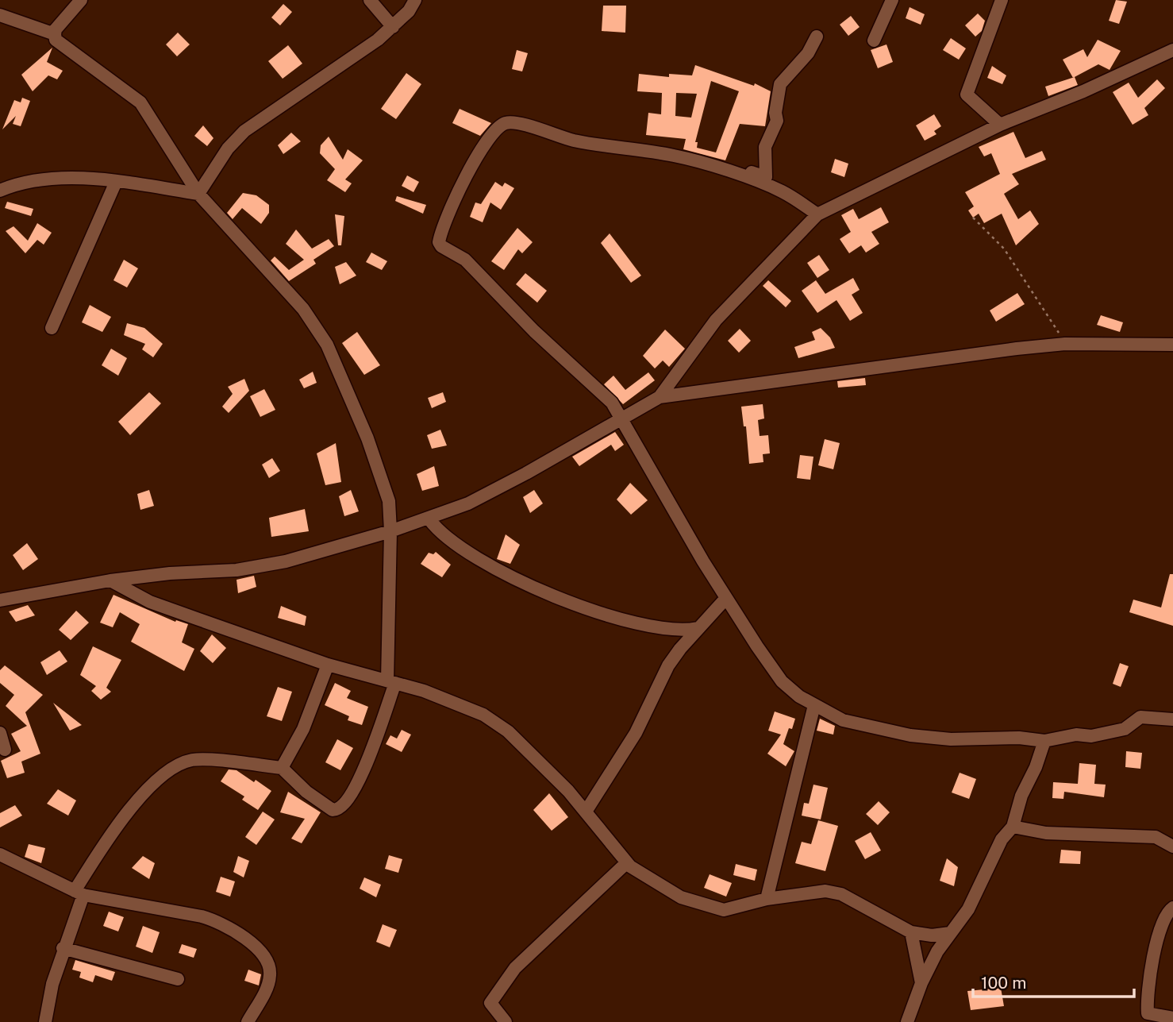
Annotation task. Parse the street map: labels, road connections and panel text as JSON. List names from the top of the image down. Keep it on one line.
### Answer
{"scale_bar":"100 m"}
